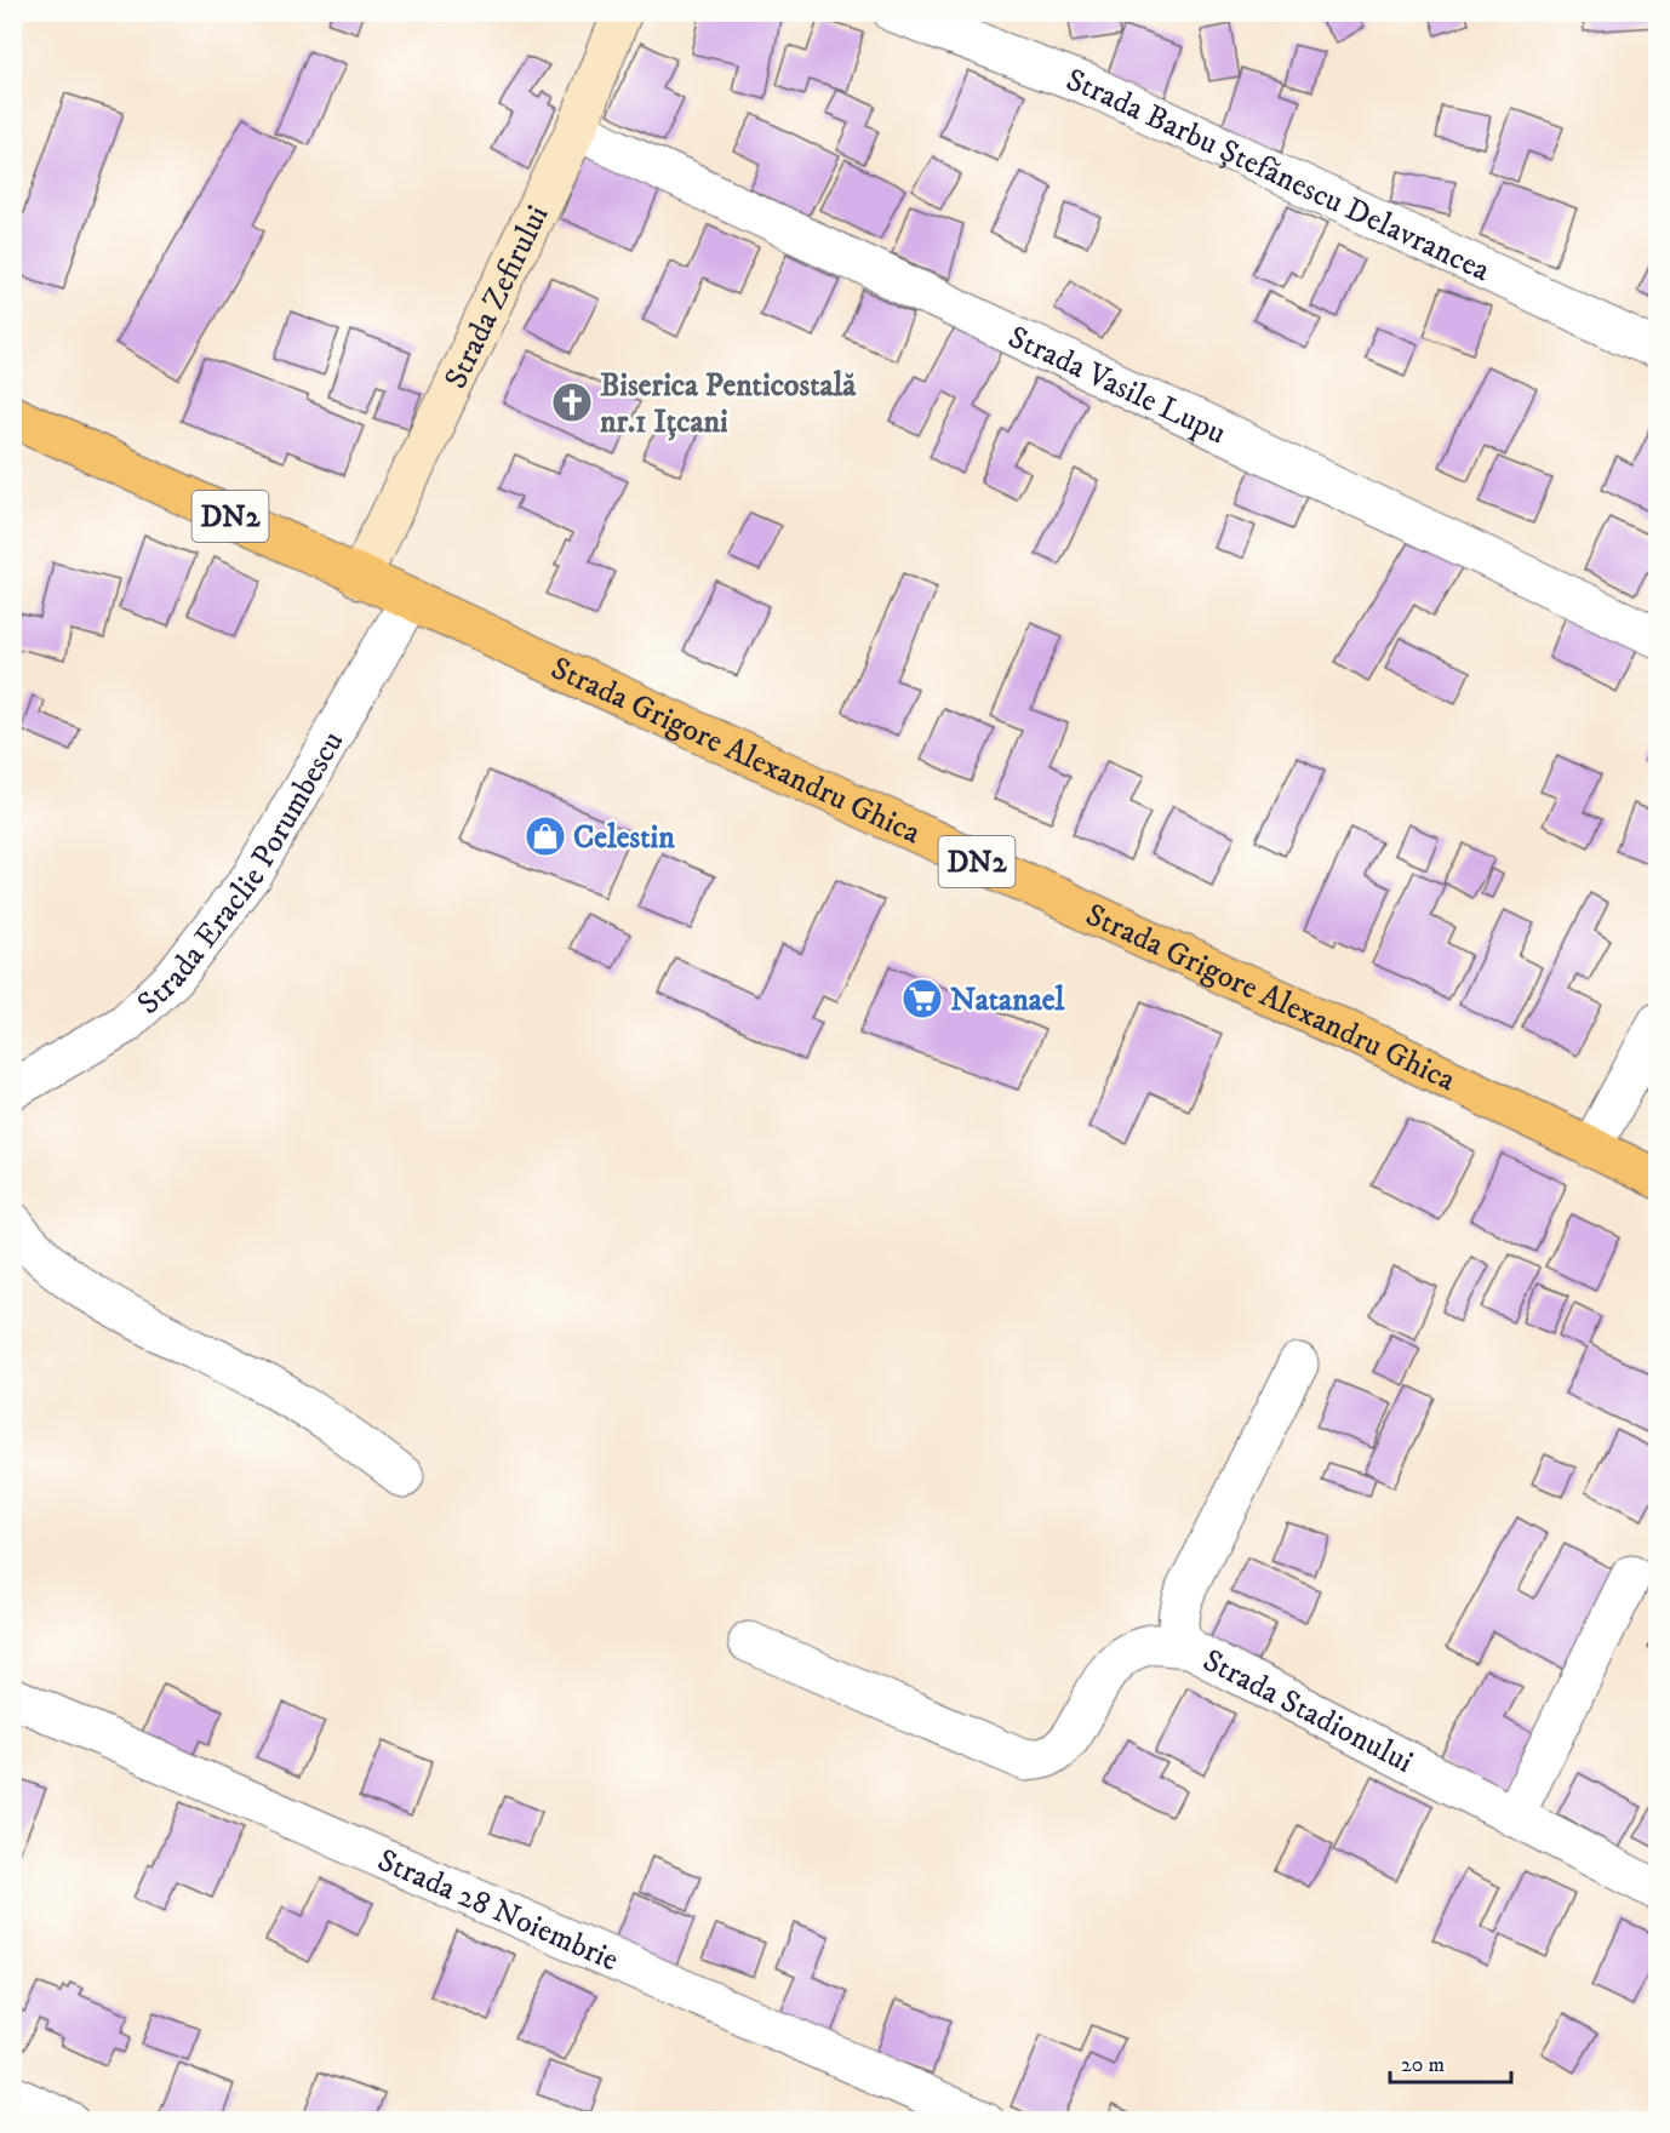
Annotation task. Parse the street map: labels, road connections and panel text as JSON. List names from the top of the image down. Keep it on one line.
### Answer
{"streets":{"main road":["Strada Zefirului","DN2","Strada Grigore Alexandru Ghica"],"street":["Strada Barbu Ștefănescu Delavrancea","Strada Vasile Lupu","Strada Eraclie Porumbescu","Strada Stadionului","Strada 28 Noiembrie"]},"crossings":[["Strada Zefirului","Strada Vasile Lupu"],["Strada Zefirului","Strada Grigore Alexandru Ghica"],["Strada Grigore Alexandru Ghica","Strada Eraclie Porumbescu"]],"places":{"church":["Biserica Penticostală nr.1 Ițcani"],"shop":["Celestin"],"supermarket":["Natanael"]},"scale_bar":"20 m"}
